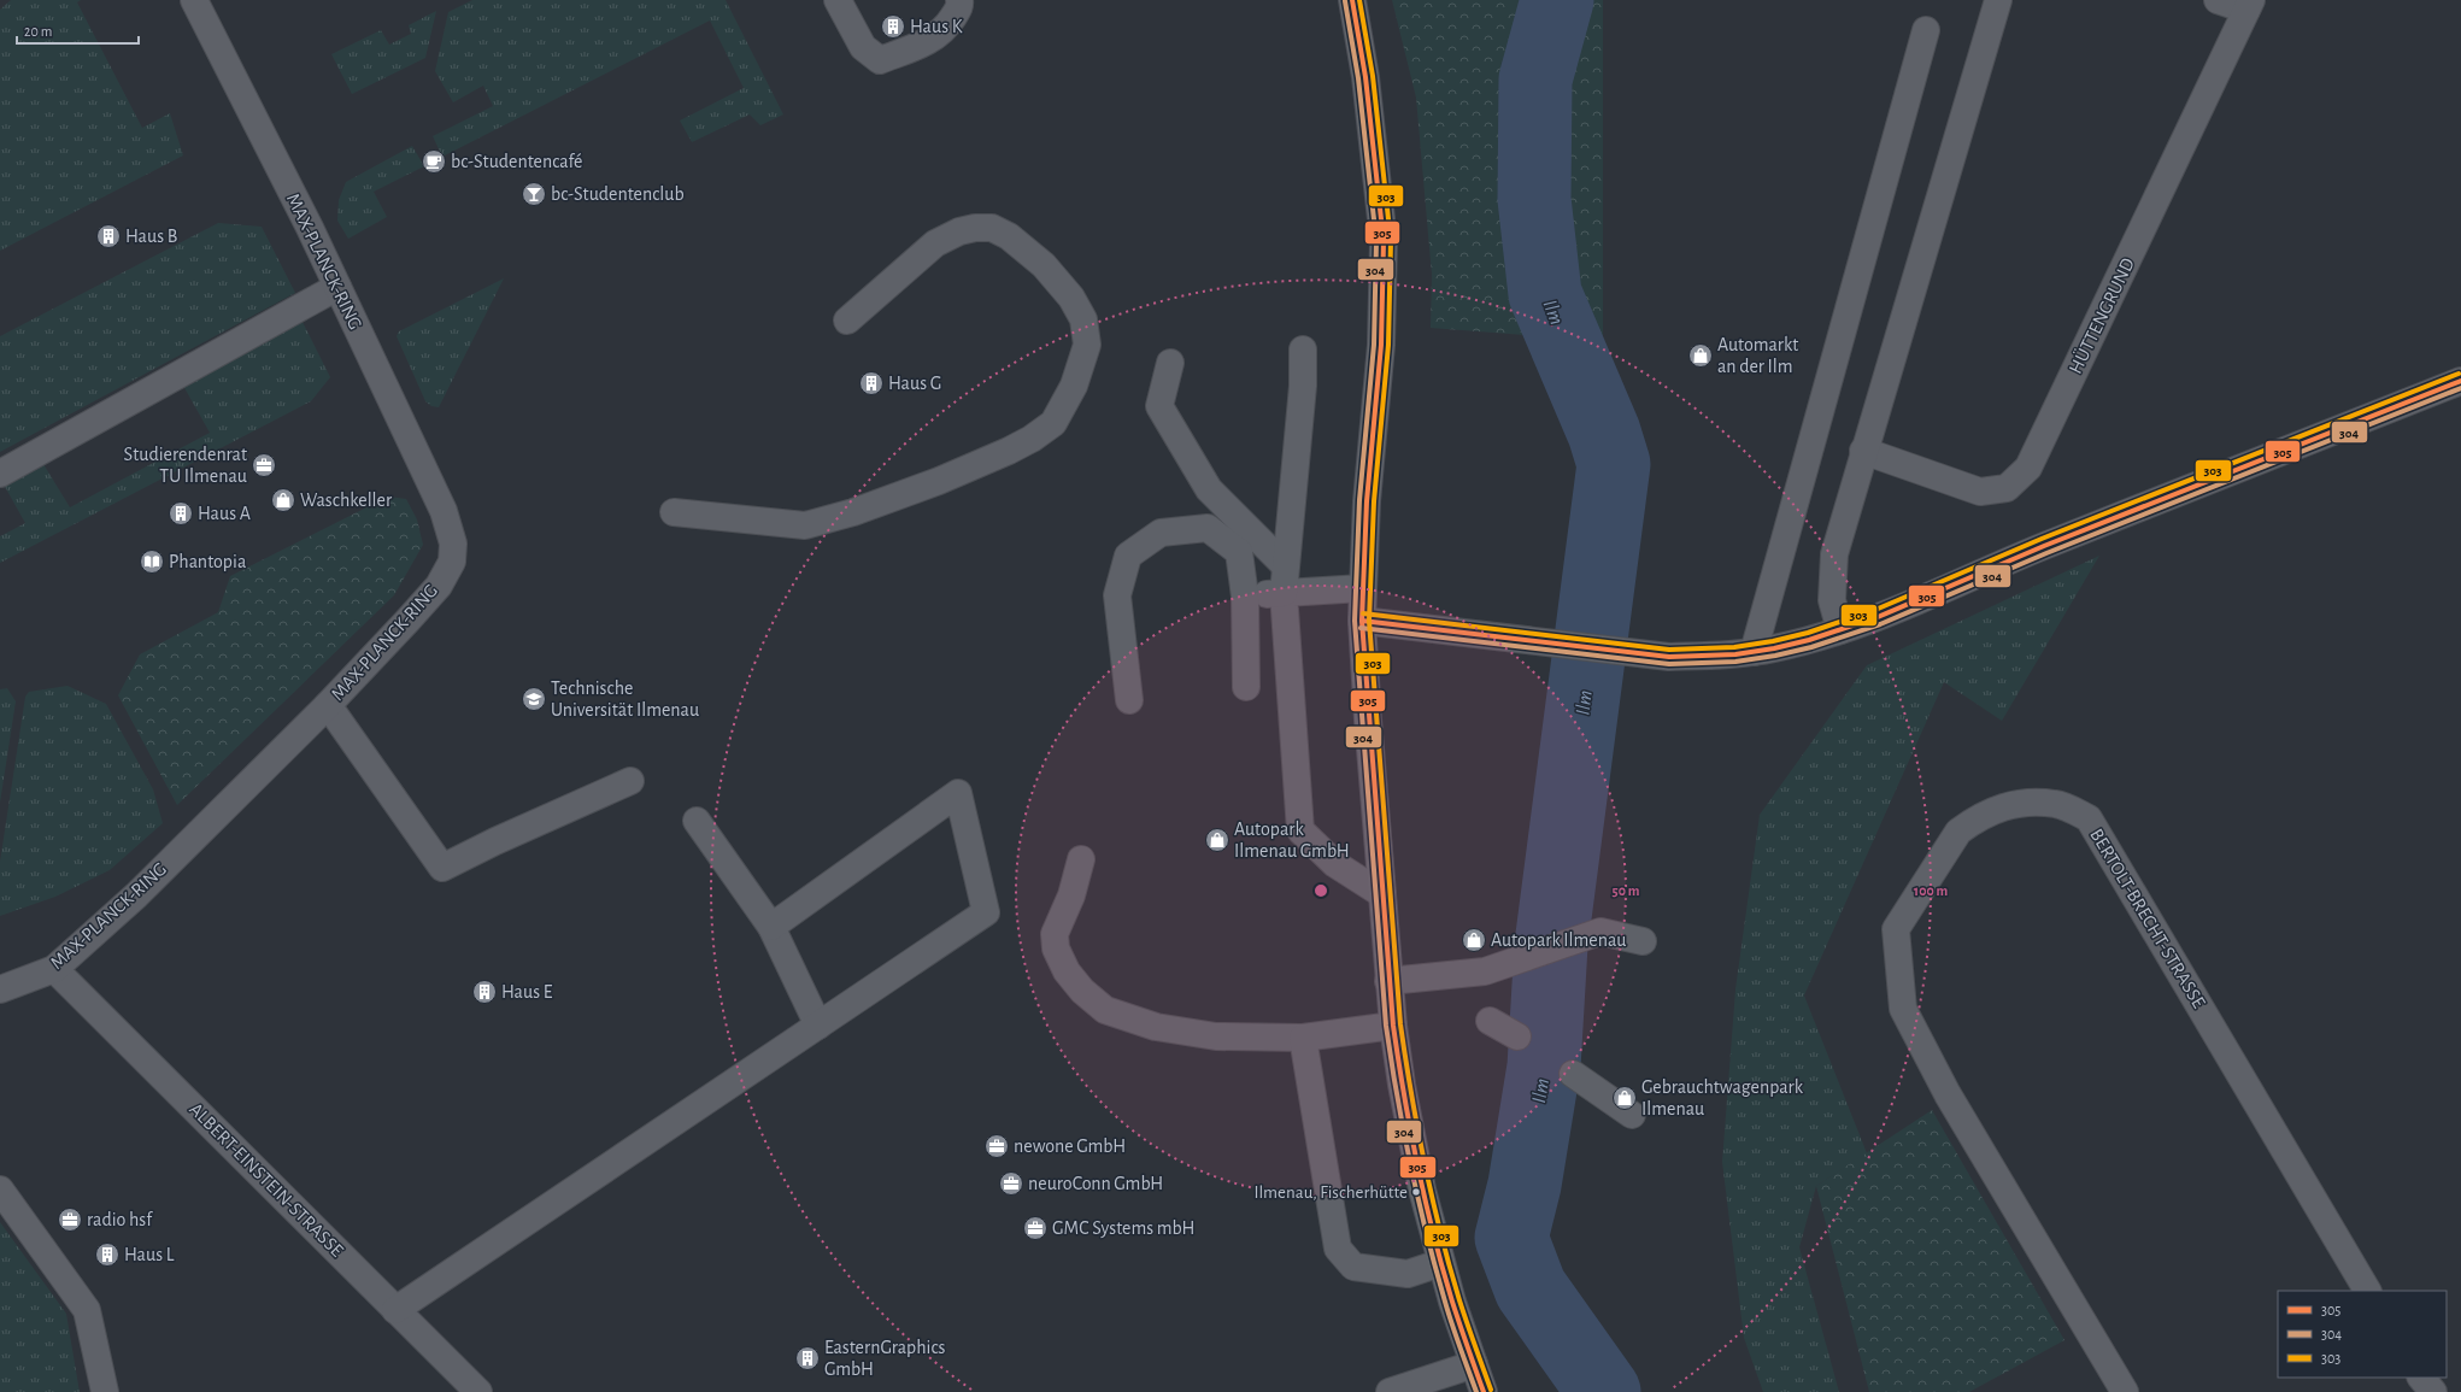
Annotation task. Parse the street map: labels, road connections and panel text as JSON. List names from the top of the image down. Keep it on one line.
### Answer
{"streets":{"street":["MAX-PLANCK-RING","HÜTTENGRUND","BERTOLT-BRECHT-STRASSE","ALBERT-EINSTEIN-STRASSE"]},"crossings":[["MAX-PLANCK-RING","ALBERT-EINSTEIN-STRASSE"]],"water":["Ilm"],"places":{"building":["Haus K","Haus B","Haus G","Haus A","Haus E","Haus L","EasternGraphics GmbH"],"cafe":["bc-Studentencafé"],"bar":["bc-Studentenclub"],"shop":["Automarkt an der Ilm","Waschkeller","Autopark Ilmenau GmbH","Autopark Ilmenau","Gebrauchtwagenpark Ilmenau"],"office":["Studierendenrat TU Ilmenau","newone GmbH","neuroConn GmbH","radio hsf","GMC Systems mbH"],"library":["Phantopia"],"school or university":["Technische Universität Ilmenau"],"other":["Ilmenau, Fischerhütte"]},"lines":["transit line 305","transit line 303","transit line 304"],"legend":["305","304","303"],"scale_bar":"20 m","rings":["50 m","100 m"]}
